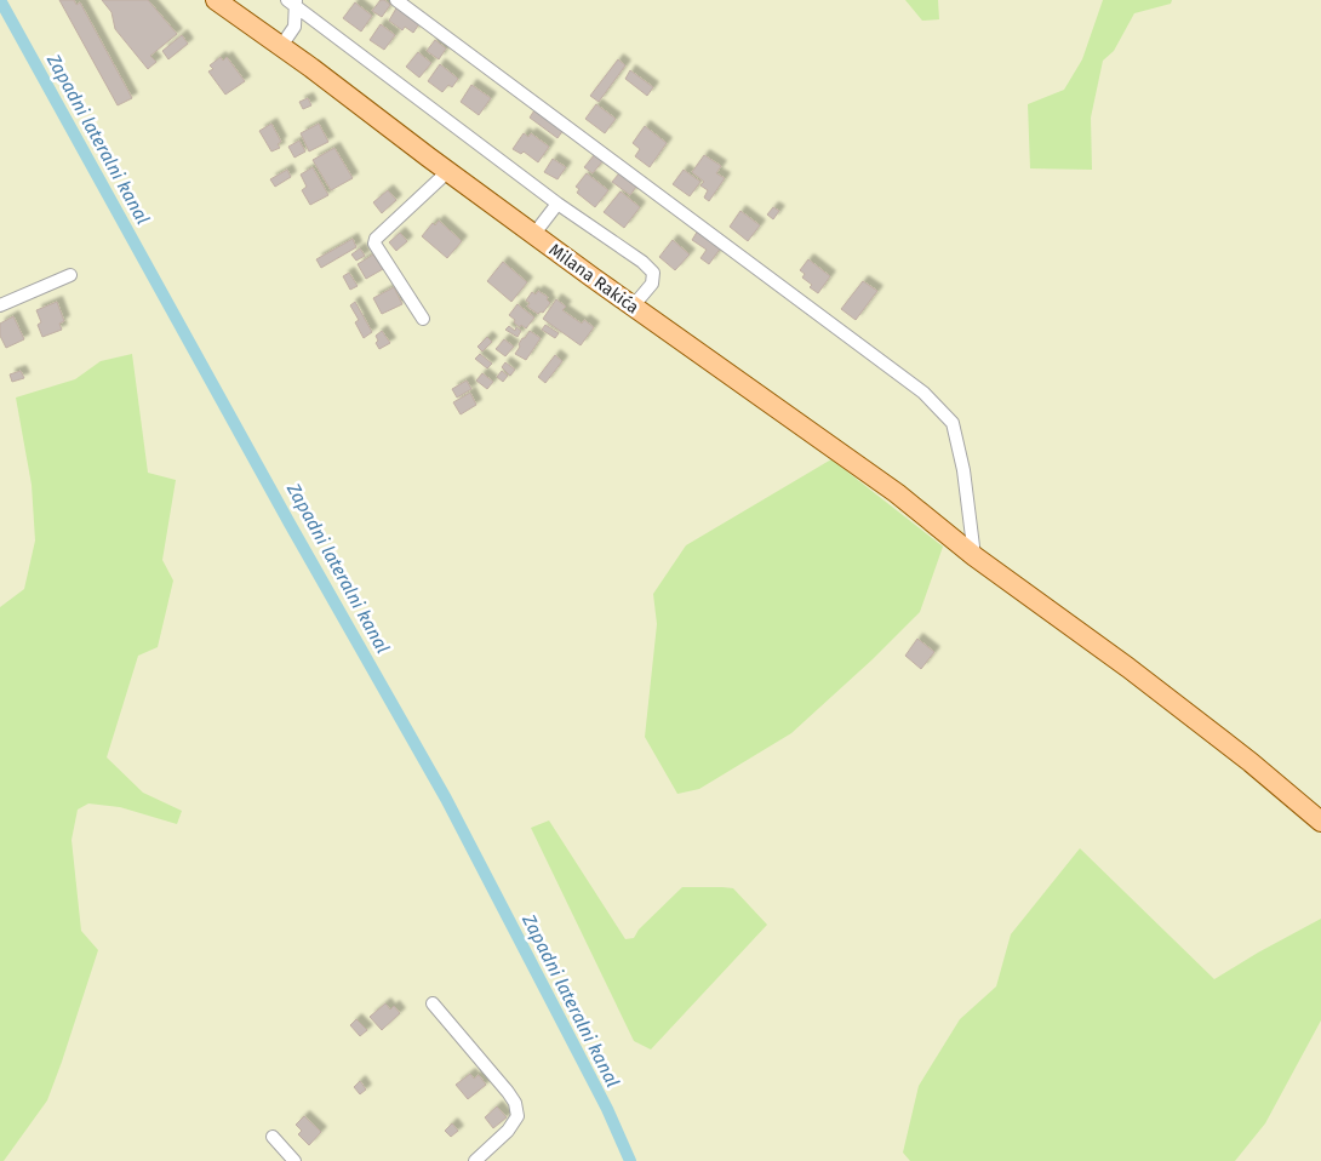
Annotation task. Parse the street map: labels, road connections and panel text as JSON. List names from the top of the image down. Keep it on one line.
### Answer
{"streets":{"main road":["Milana Rakića"]},"water":["Zapadni lateralni kanal"]}
